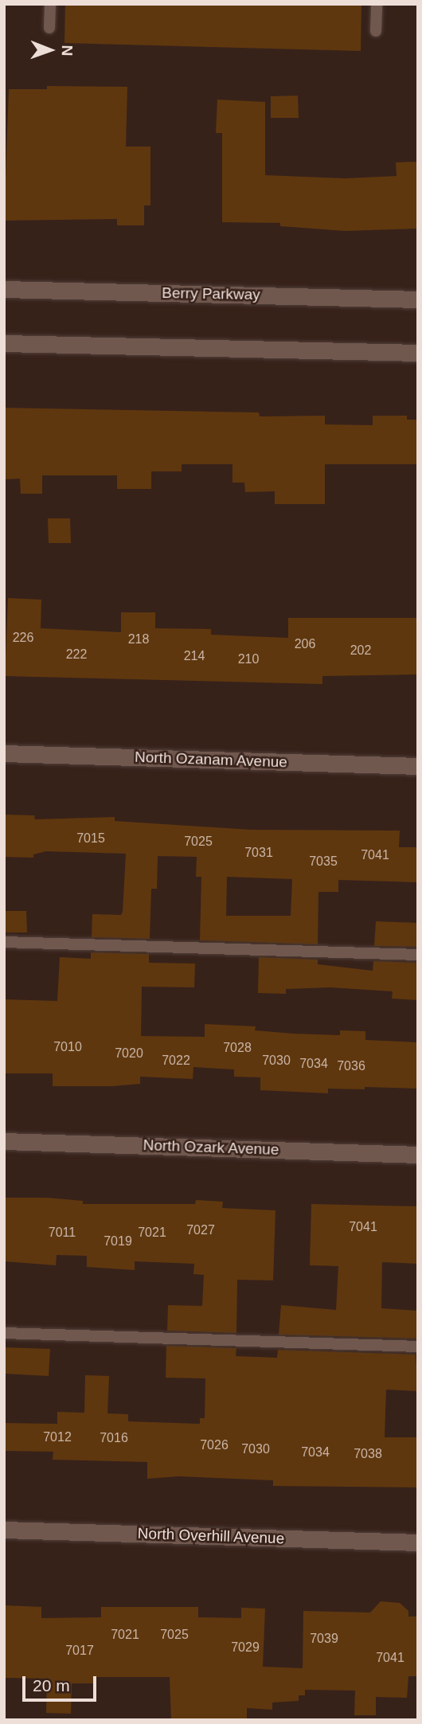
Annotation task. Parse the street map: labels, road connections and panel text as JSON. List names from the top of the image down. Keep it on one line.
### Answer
{"streets":{"street":["Berry Parkway","North Ozanam Avenue","North Ozark Avenue","North Overhill Avenue"]},"house_numbers":["226","218","206","202","222","214","210","7015","7025","7031","7041","7035","7010","7028","7020","7022","7030","7034","7036","7041","7027","7011","7021","7019","7012","7016","7026","7030","7034","7038","7021","7025","7039","7029","7017","7041"],"scale_bar":"20 m","north":"right"}
